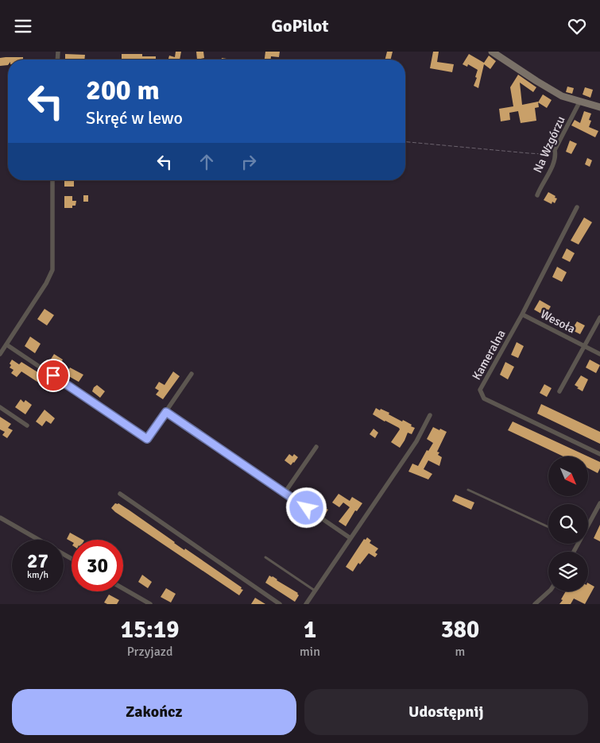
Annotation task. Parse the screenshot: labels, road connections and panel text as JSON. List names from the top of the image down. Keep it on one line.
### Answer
{"streets":{"street":["Na Wzgórzu","Wesoła","Kameralna"]},"crossings":[["Wesoła","Kameralna"]],"north":"bottom right","page":{"header":"GoPilot","turn":["200 m","Skręć w lewo"],"speed":"27 km/h","limit":"30","eta":["15:19","Przyjazd","1","min","380","m"],"buttons":["Zakończ","Udostępnij"]}}
